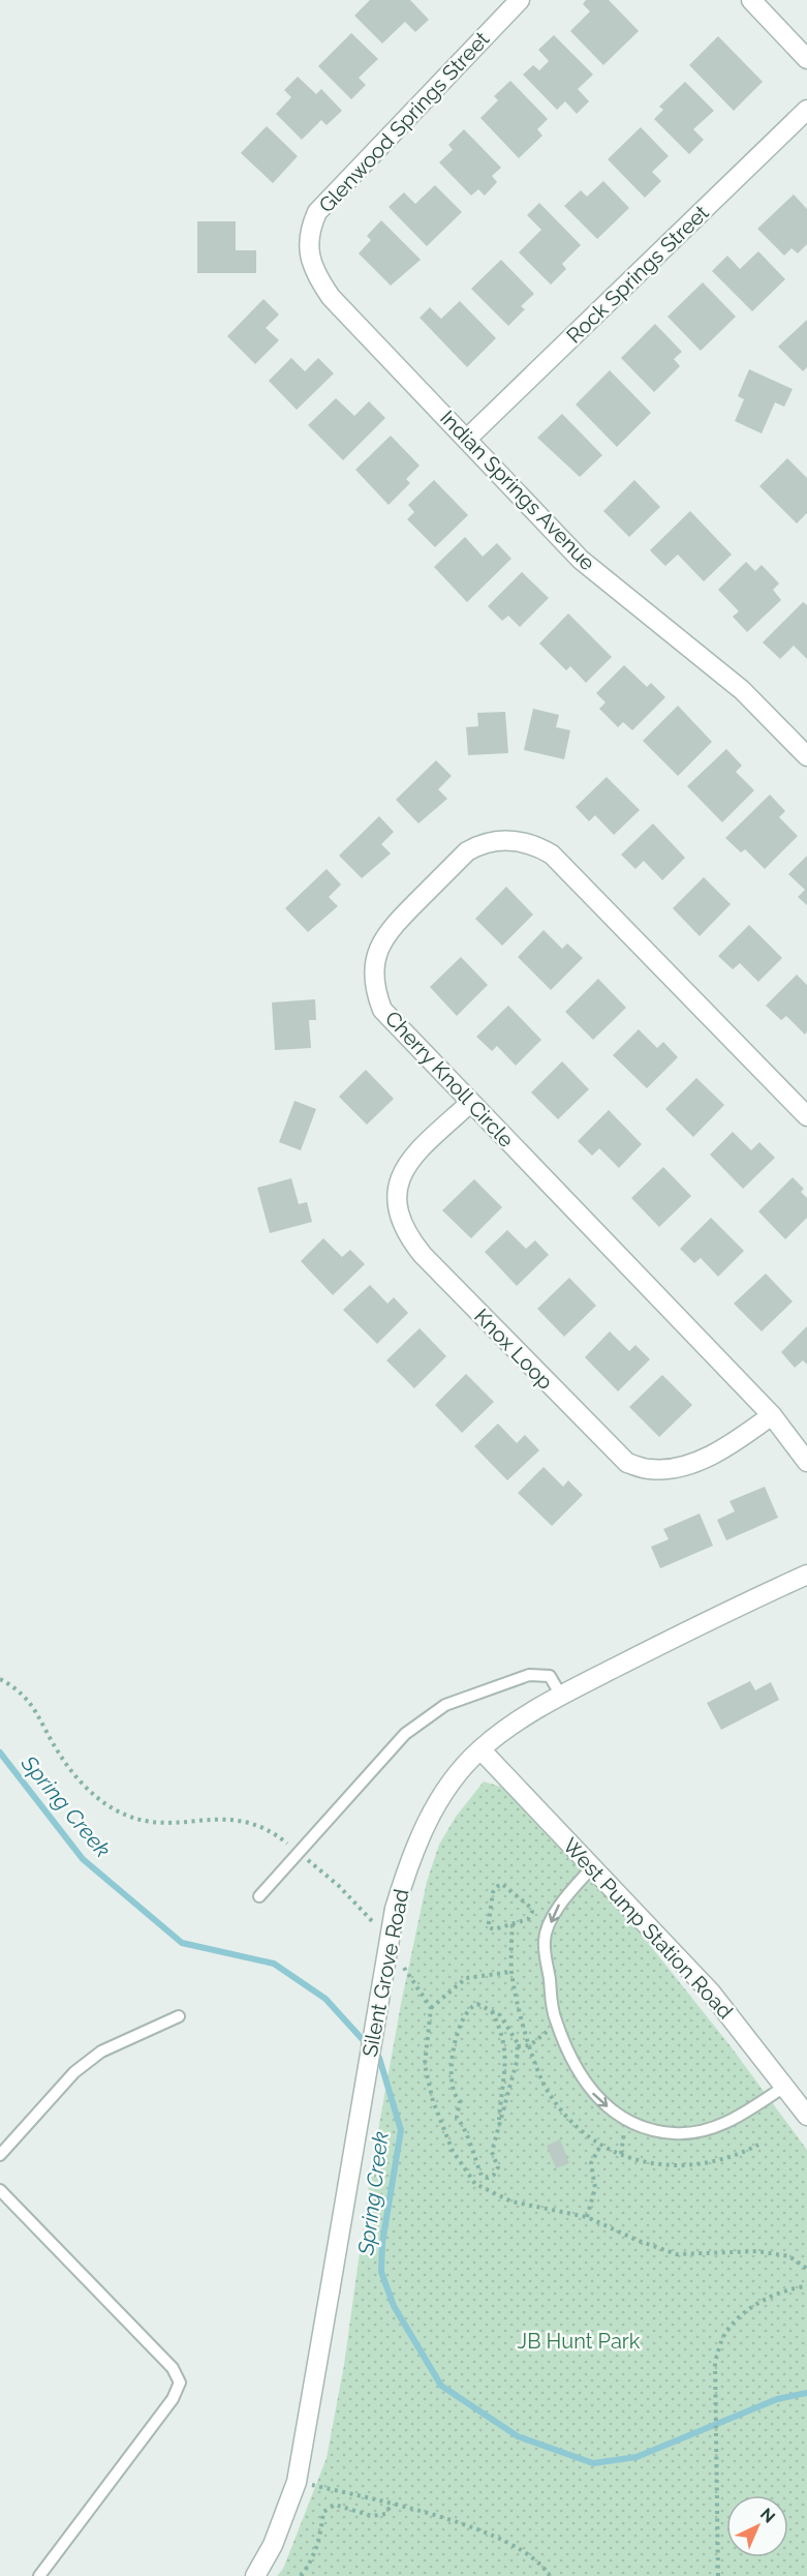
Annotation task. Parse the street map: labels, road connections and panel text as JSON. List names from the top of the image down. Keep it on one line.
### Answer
{"streets":{"street":["Glenwood Springs Street","Rock Springs Street","Indian Springs Avenue","Cherry Knoll Circle","Knox Loop","West Pump Station Road","Silent Grove Road"]},"crossings":[["Glenwood Springs Street","Indian Springs Avenue"],["Rock Springs Street","Indian Springs Avenue"],["Cherry Knoll Circle","Knox Loop"],["West Pump Station Road","Silent Grove Road"]],"water":["Spring Creek"],"parks":["JB Hunt Park"],"north":"top right"}
